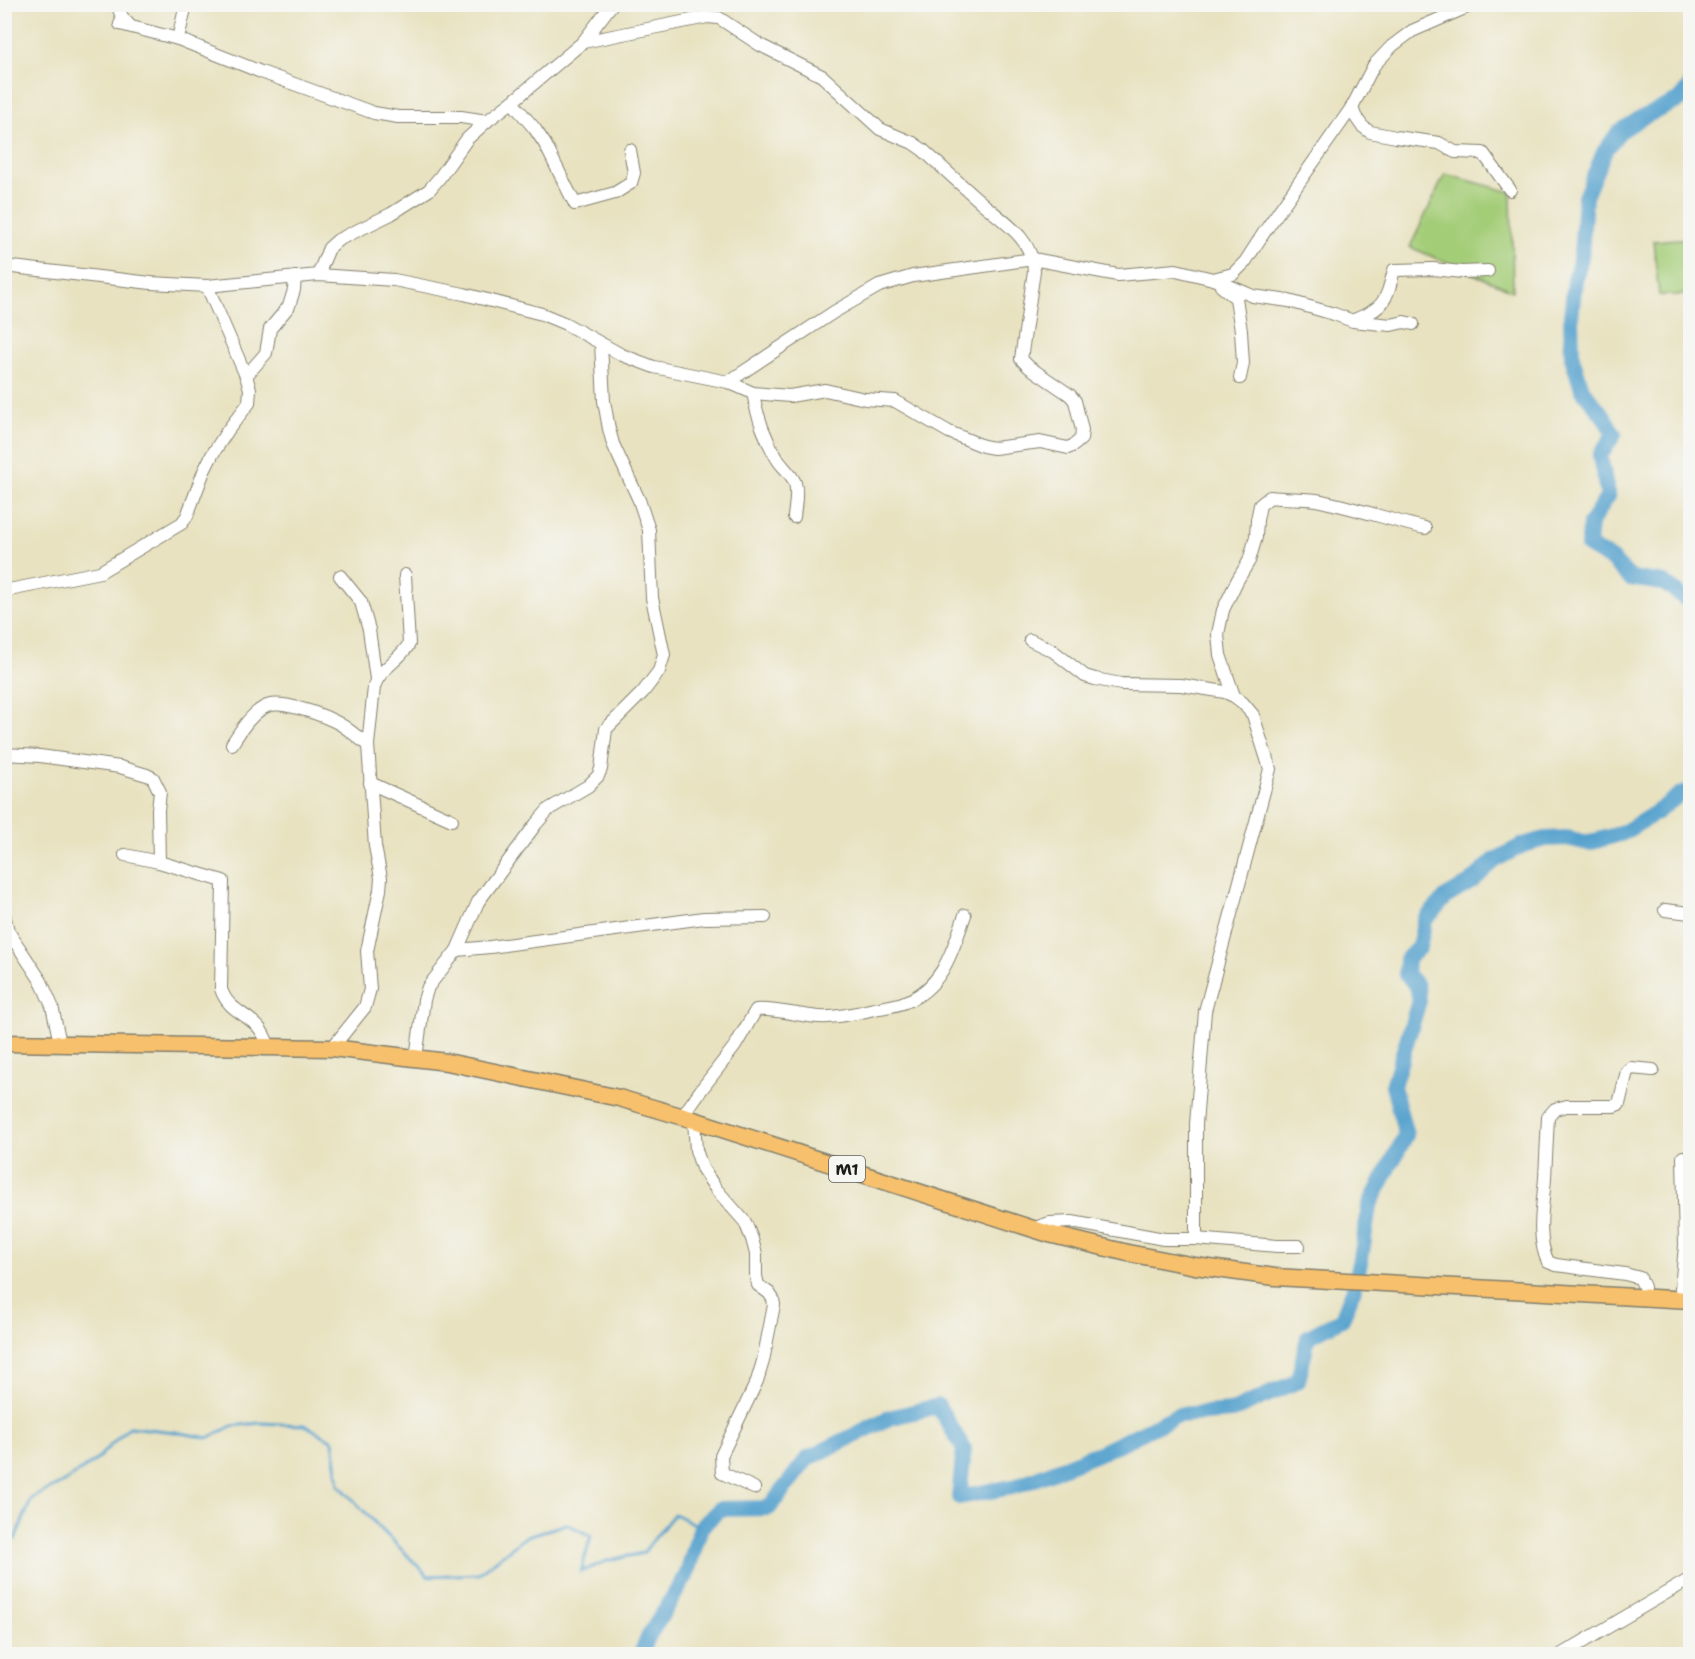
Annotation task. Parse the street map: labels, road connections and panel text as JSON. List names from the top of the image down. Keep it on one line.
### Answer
{"streets":{"highway":["M1"]}}
